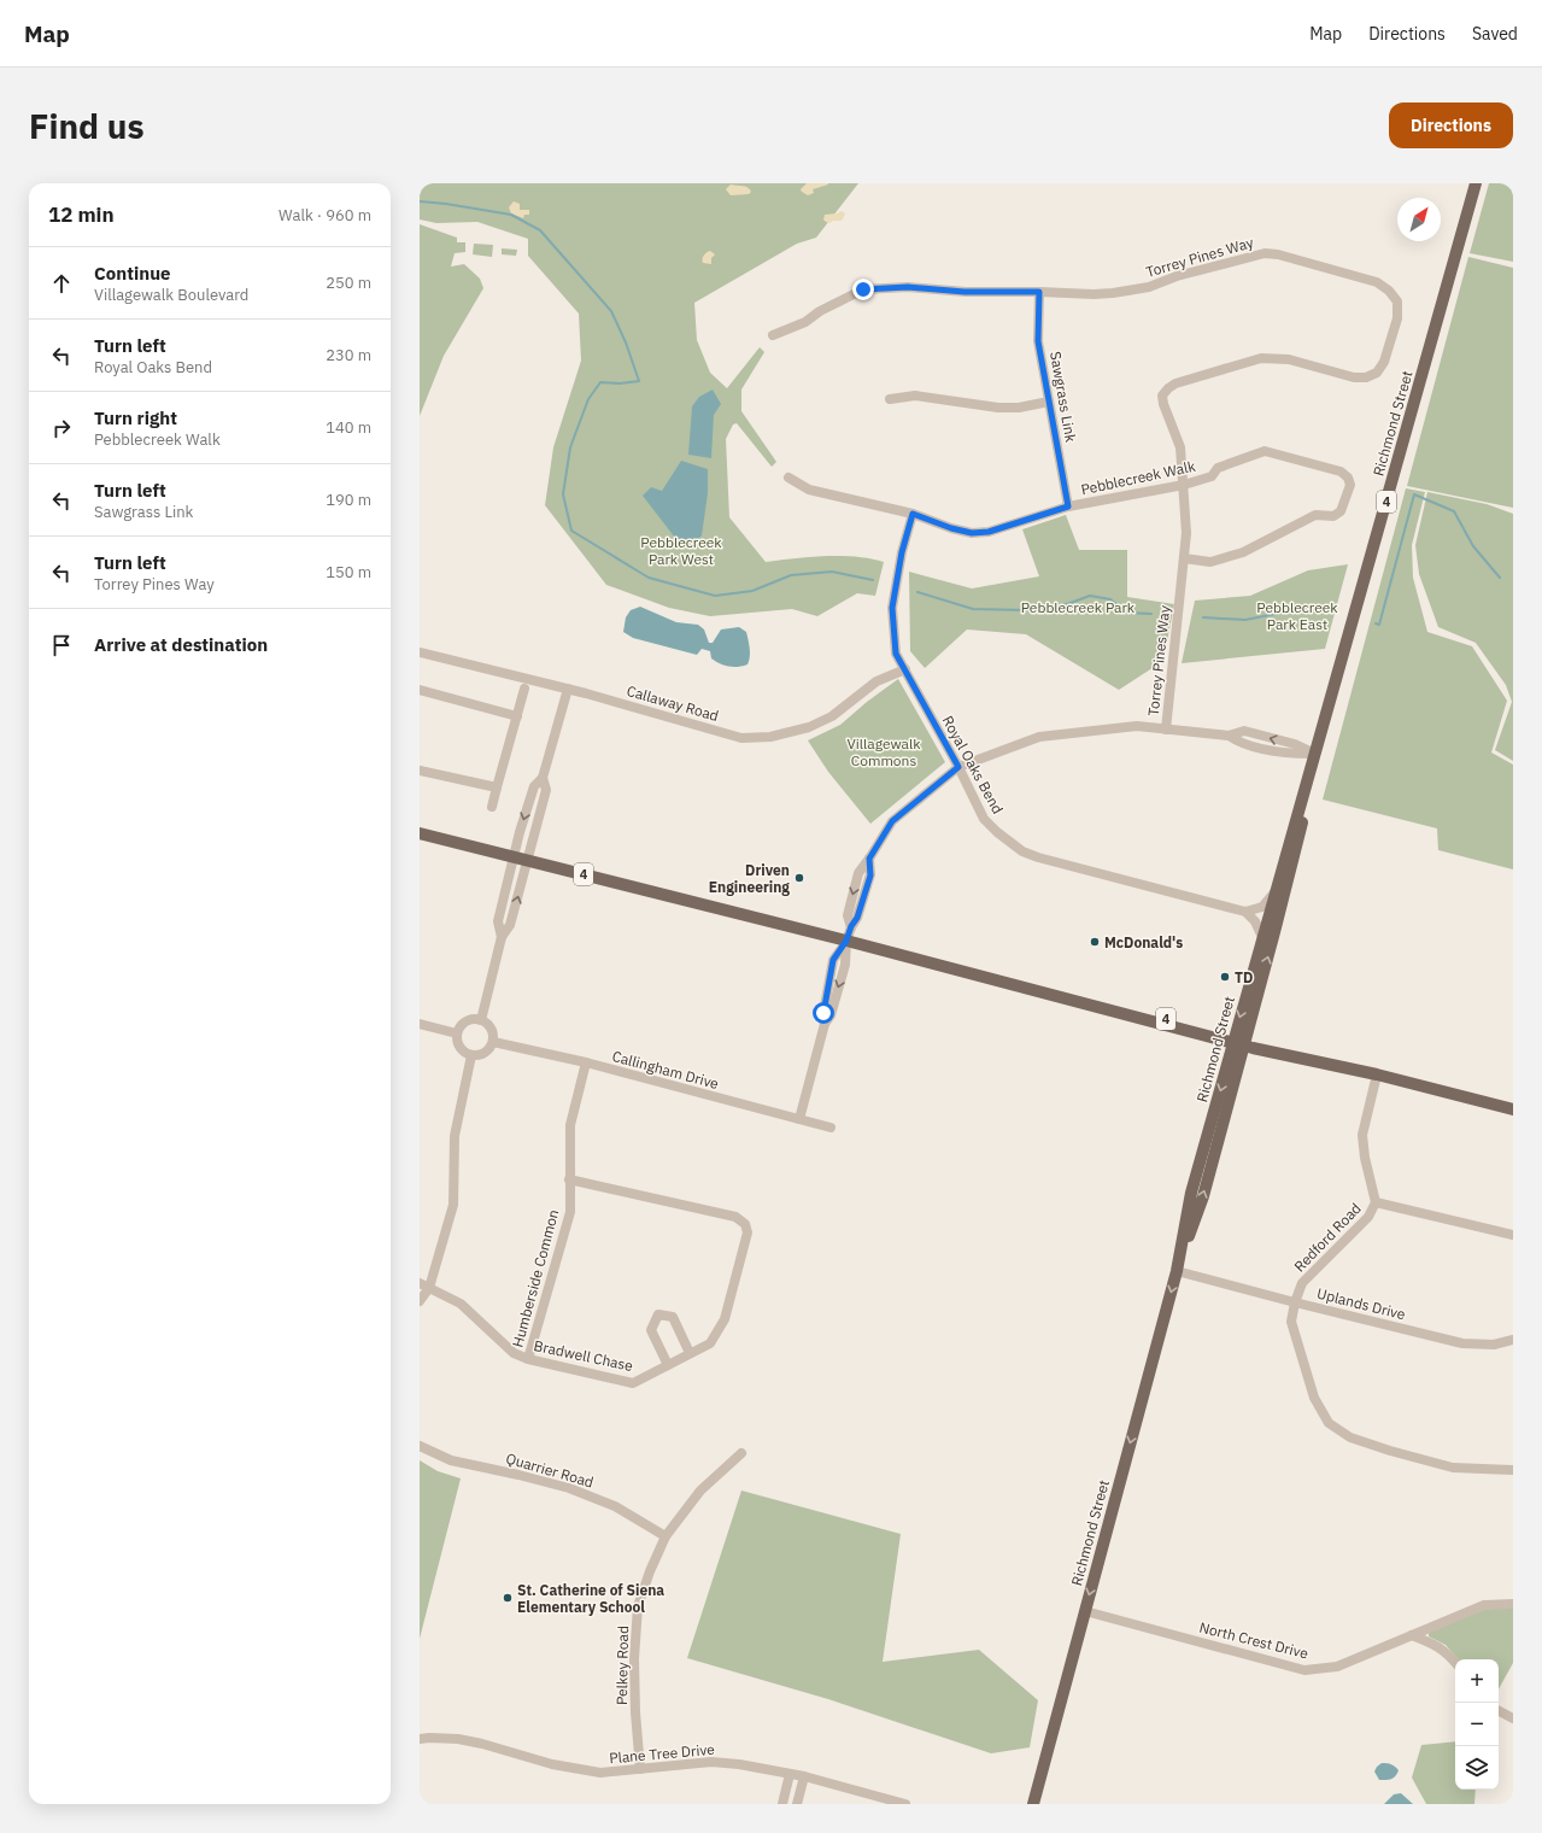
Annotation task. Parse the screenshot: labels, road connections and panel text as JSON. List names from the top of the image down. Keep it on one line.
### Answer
{"streets":{"main road":["Richmond Street","4"],"street":["Torrey Pines Way","Sawgrass Link","Pebblecreek Walk","Callaway Road","Royal Oaks Bend","Callingham Drive","Redford Road","Humberside Common","Uplands Drive","Bradwell Chase","Quarrier Road","North Crest Drive","Pelkey Road","Plane Tree Drive"]},"crossings":[["Torrey Pines Way","Sawgrass Link"],["Torrey Pines Way","Pebblecreek Walk"],["Sawgrass Link","Pebblecreek Walk"],["Richmond Street","4"],["Richmond Street","Uplands Drive"],["Richmond Street","North Crest Drive"],["Pebblecreek Walk","Royal Oaks Bend"],["Callaway Road","Royal Oaks Bend"],["Callingham Drive","Humberside Common"],["Redford Road","Uplands Drive"],["Humberside Common","Bradwell Chase"],["Quarrier Road","Pelkey Road"],["Pelkey Road","Plane Tree Drive"]],"parks":["Pebblecreek Park West","Pebblecreek Park","Pebblecreek Park East","Villagewalk Commons"],"places":["Driven Engineering","McDonald's","TD","St. Catherine of Siena Elementary School"],"north":"top right","page":{"header":"Map","nav":["Map","Directions","Saved"],"buttons":"Directions","title":"Find us","heading":["12 min","Walk · 960 m"],"list":[["Continue","Villagewalk Boulevard","250 m"],["Turn left","Royal Oaks Bend","230 m"],["Turn right","Pebblecreek Walk","140 m"],["Turn left","Sawgrass Link","190 m"],["Turn left","Torrey Pines Way","150 m"],"Arrive at destination"],"map_buttons":["+","−"]}}
